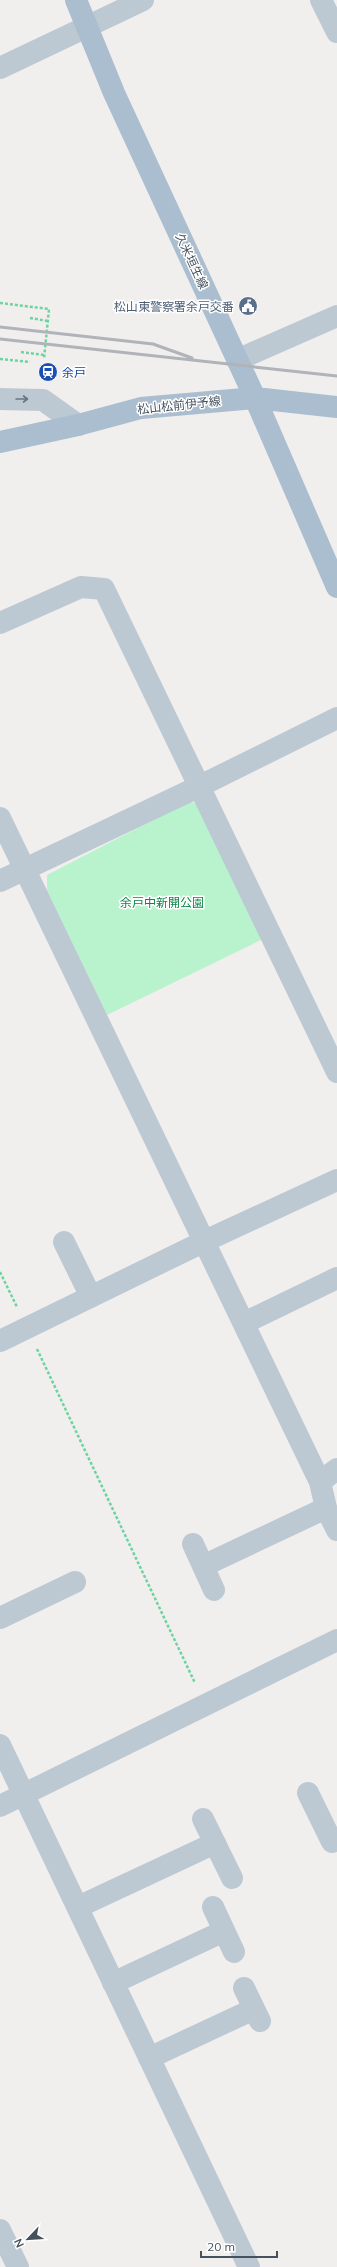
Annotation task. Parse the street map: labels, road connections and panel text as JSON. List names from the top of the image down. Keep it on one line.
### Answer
{"streets":{"main road":["久米垣生線","松山松前伊予線"]},"crossings":[["久米垣生線","松山松前伊予線"]],"parks":["余戸中新開公園"],"places":{"public building":["松山東警察署余戸交番"],"station":["余戸"]},"scale_bar":"20 m","north":"bottom left"}
